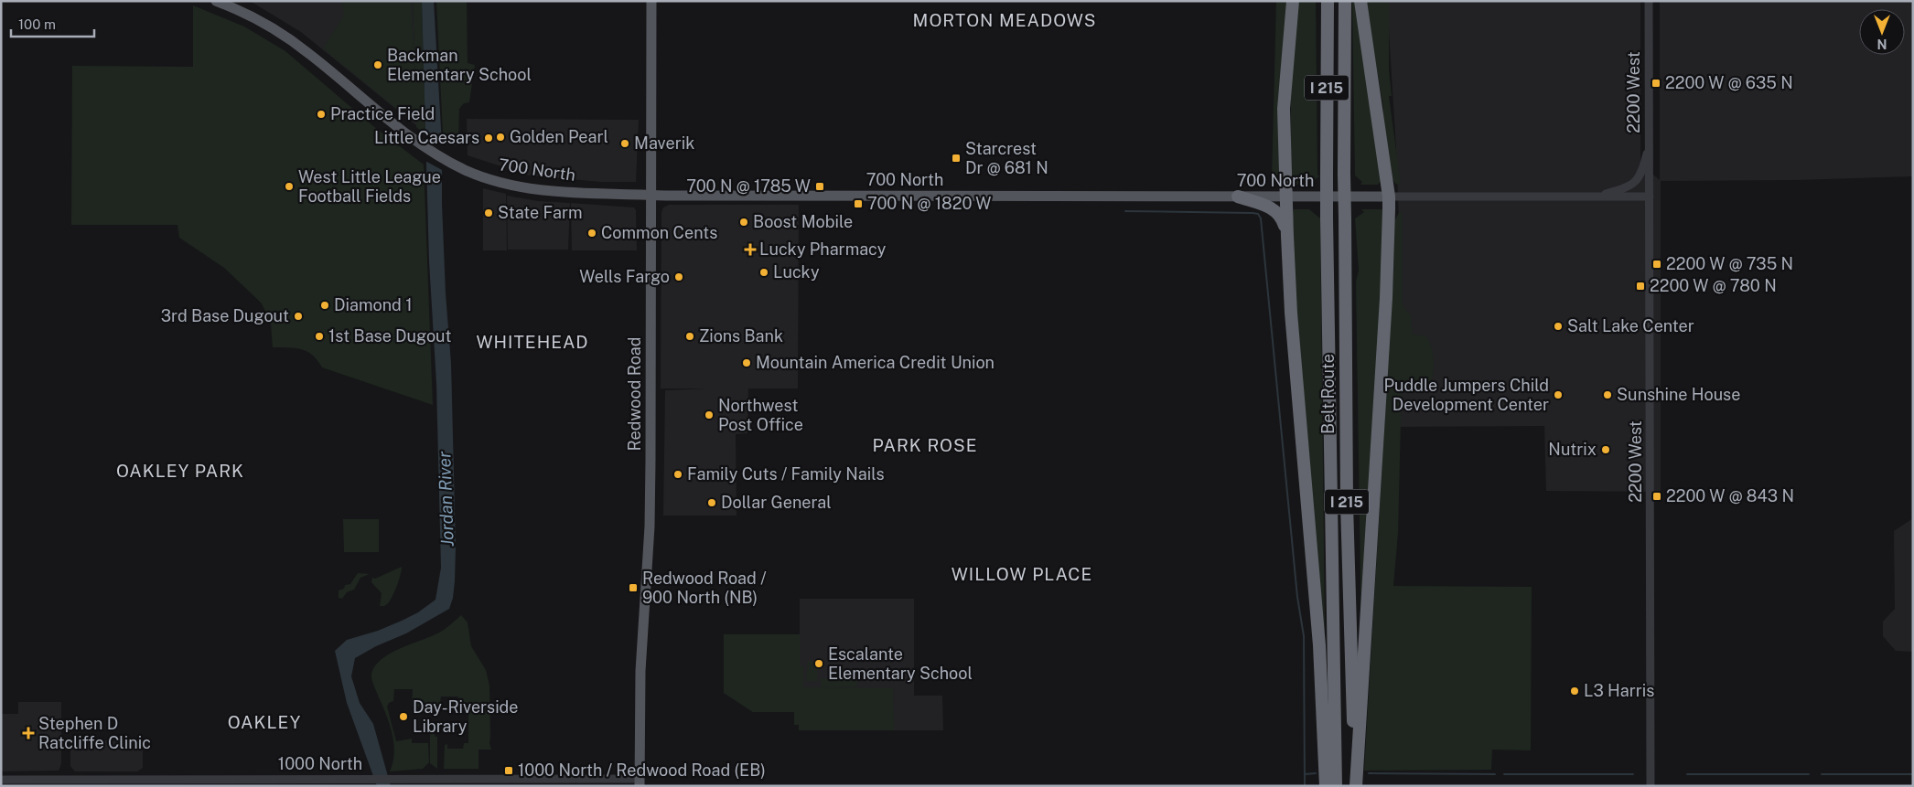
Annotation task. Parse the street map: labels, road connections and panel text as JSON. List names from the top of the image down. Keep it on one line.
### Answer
{"streets":{"highway":["I 215","Belt Route"],"main road":["700 North","Redwood Road"],"street":["2200 West","1000 North"]},"crossings":[["2200 West","700 North"],["700 North","Redwood Road"],["Redwood Road","1000 North"]],"districts":["MORTON MEADOWS","WHITEHEAD","PARK ROSE","OAKLEY PARK","WILLOW PLACE","OAKLEY"],"water":["Jordan River"],"places":{"other":["Backman Elementary School","Practice Field","Golden Pearl","Little Caesars","Maverik","West Little League Football Fields","State Farm","Boost Mobile","Common Cents","Lucky","Wells Fargo","Diamond 1","3rd Base Dugout","Salt Lake Center","1st Base Dugout","Zions Bank","Mountain America Credit Union","Puddle Jumpers Child Development Center","Sunshine House","Northwest Post Office","Nutrix","Family Cuts / Family Nails","Dollar General","Escalante Elementary School","L3 Harris","Day-Riverside Library"],"transit":["2200 W @ 635 N","Starcrest Dr @ 681 N","700 N @ 1785 W","700 N @ 1820 W","2200 W @ 735 N","2200 W @ 780 N","2200 W @ 843 N","Redwood Road / 900 North (NB)","1000 North / Redwood Road (EB)"],"health":["Lucky Pharmacy","Stephen D Ratcliffe Clinic"]},"scale_bar":"100 m","north":"bottom"}
